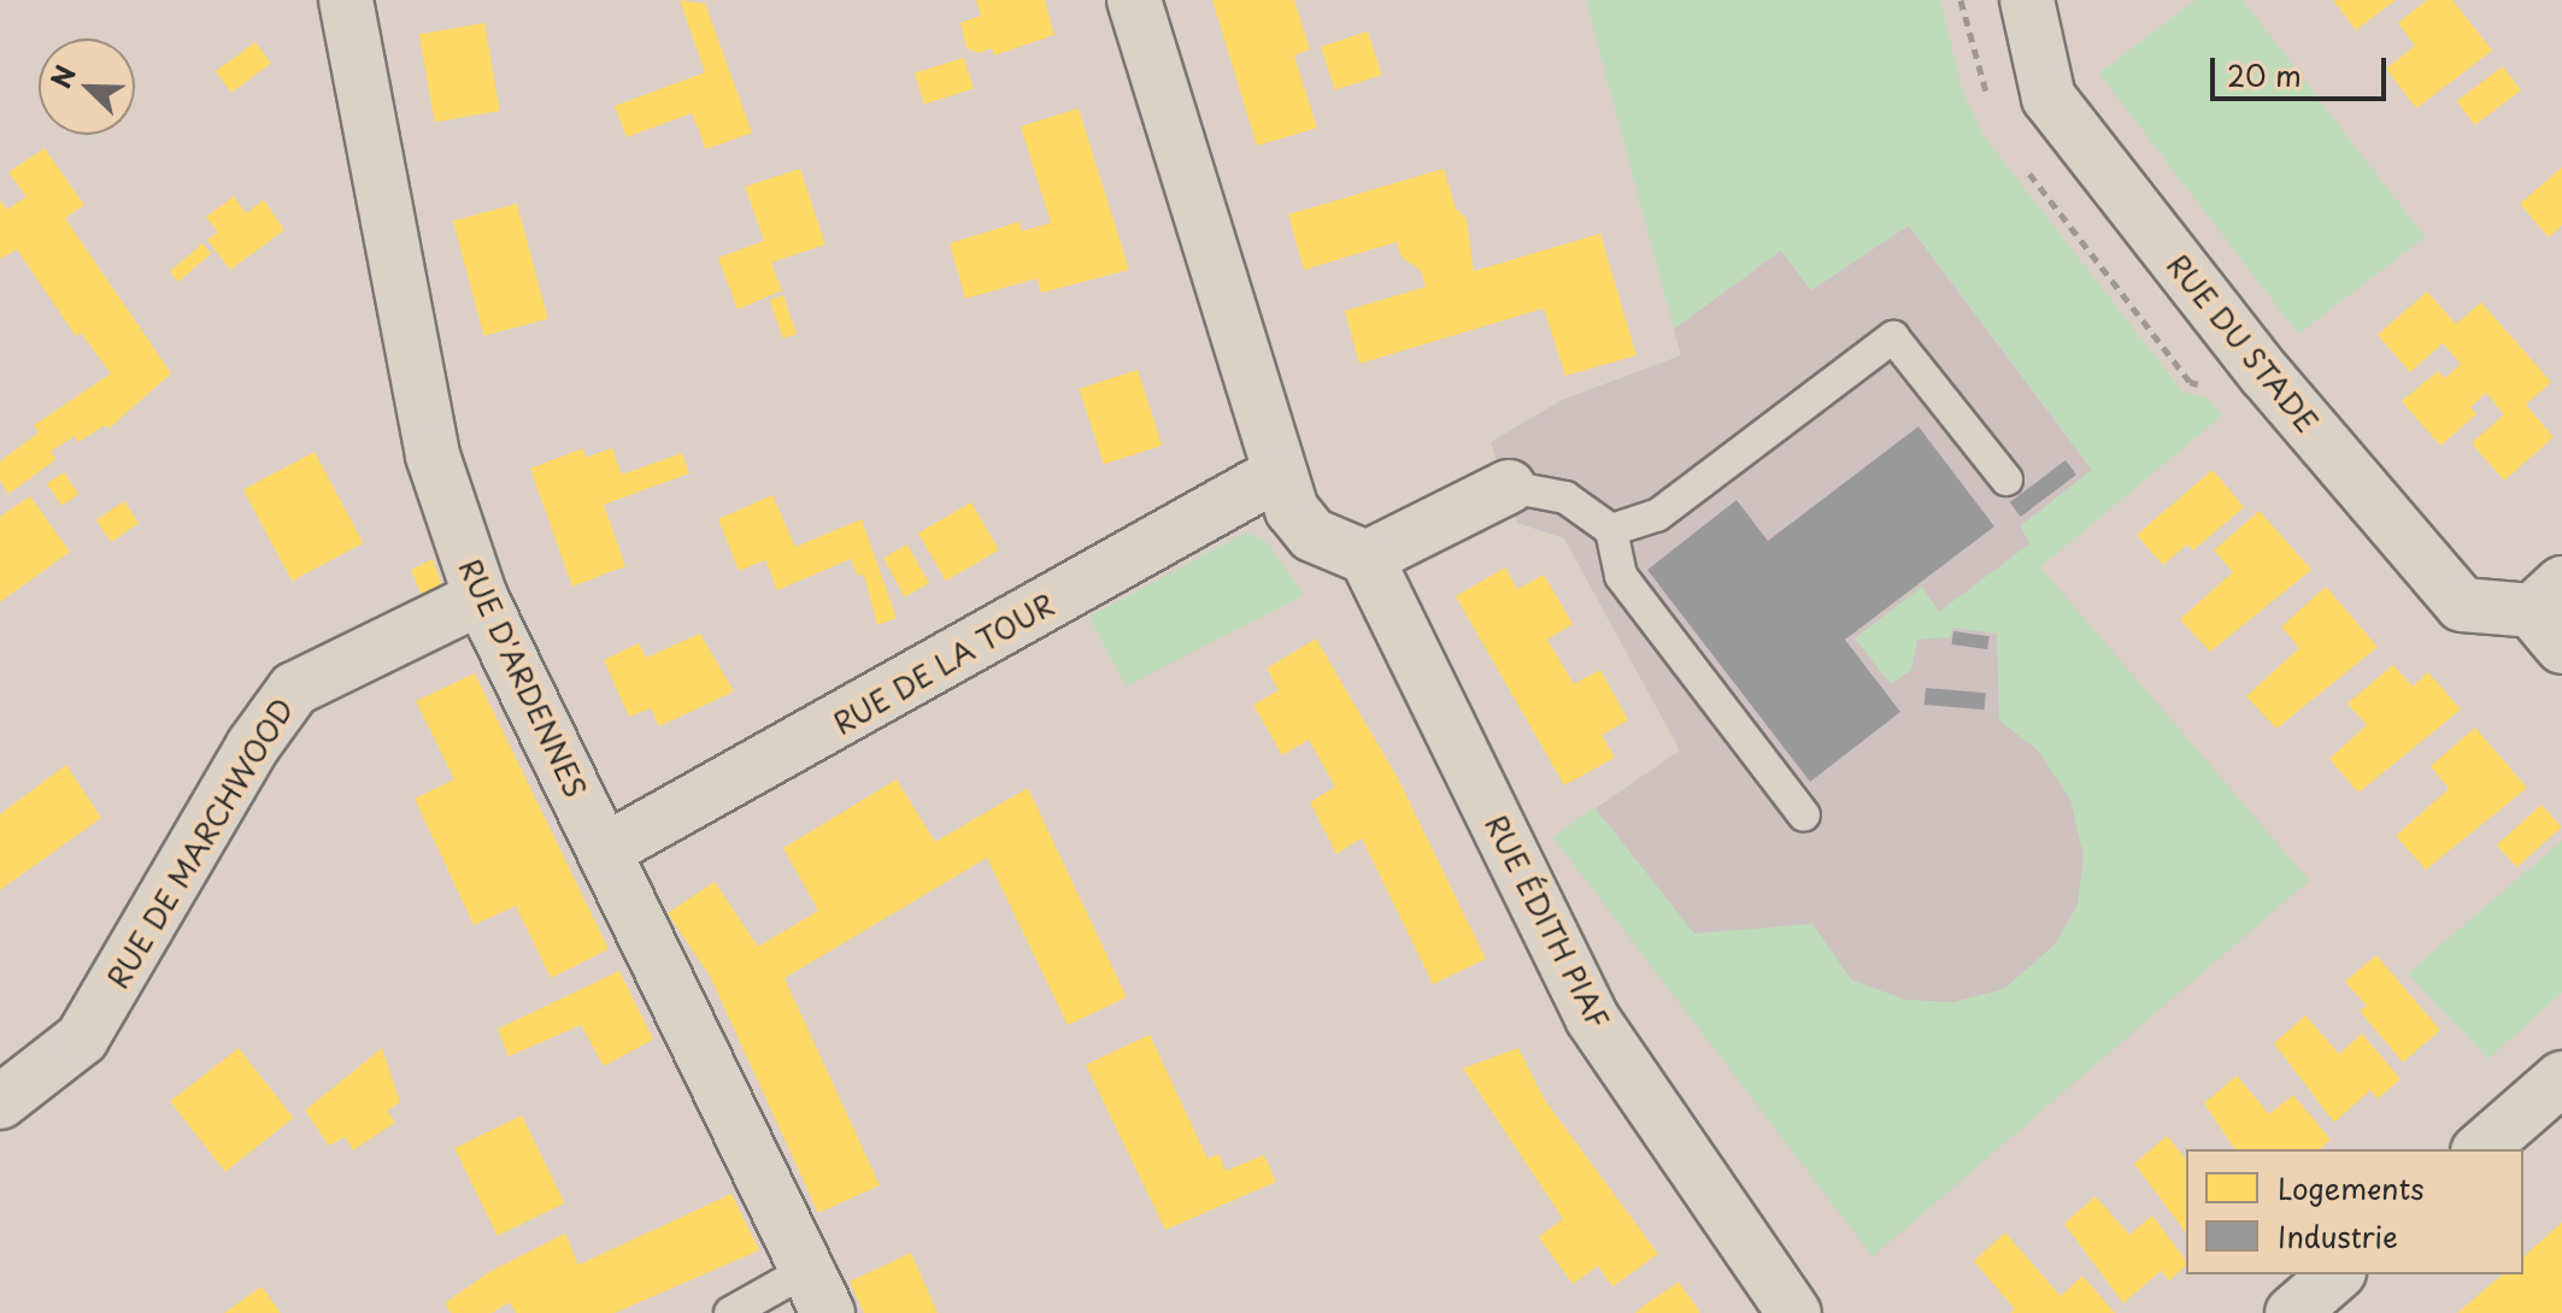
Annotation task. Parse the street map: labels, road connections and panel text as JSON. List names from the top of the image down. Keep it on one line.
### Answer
{"streets":{"street":["RUE DU STADE","RUE DE LA TOUR","RUE D'ARDENNES","RUE DE MARCHWOOD","RUE ÉDITH PIAF"]},"crossings":[["RUE DE LA TOUR","RUE D'ARDENNES"],["RUE D'ARDENNES","RUE DE MARCHWOOD"]],"legend":["Logements","Industrie"],"scale_bar":"20 m","north":"top left"}
